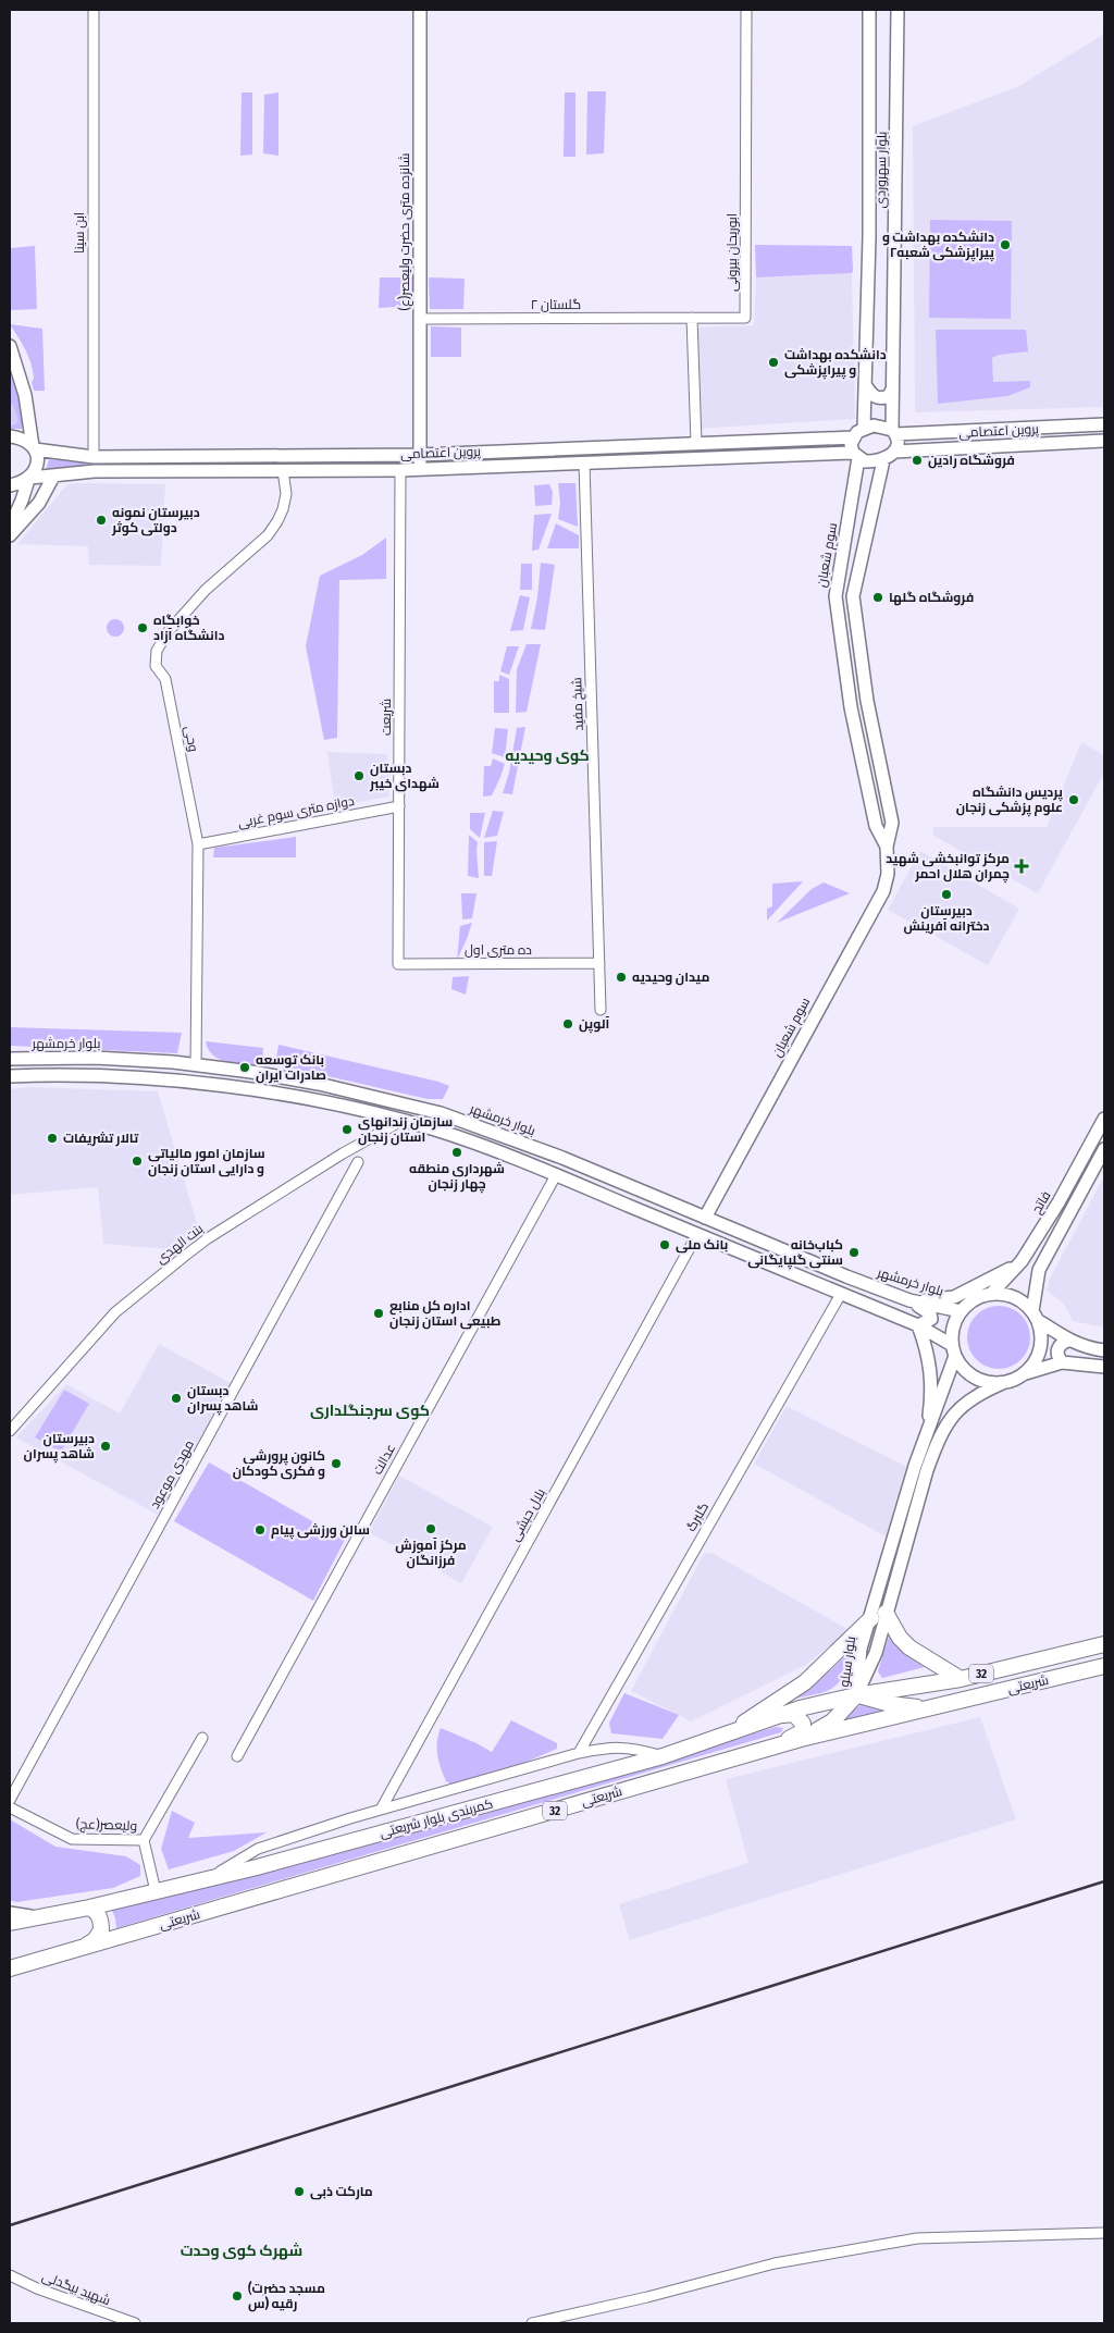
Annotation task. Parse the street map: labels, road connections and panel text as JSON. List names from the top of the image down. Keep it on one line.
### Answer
{"streets":{"highway":["32","شریعتی","کمربندی بلوار شریعتی"],"main road":["بلوار سهروردی","شانزده متری حضرت ولیعصر(ع)","پروین اعتصامی","سوم شعبان","بلوار خرمشهر","فاتح","بلوار سیلو"],"street":["ابن سینا","ابوریحان بیرونی","گلستان ۲","شیخ مفید","شریعت","وحی","دوازه متری سوم غربی","ده متری اول","بنت الهدی","عدالت","مهدی موعود","بلال حبشی","گلبرگ","ولیعصر(عج)","شهید بیگدلی"]},"crossings":[["بلوار سهروردی","پروین اعتصامی"],["بلوار سهروردی","سوم شعبان"],["شانزده متری حضرت ولیعصر(ع)","گلستان ۲"],["شانزده متری حضرت ولیعصر(ع)","پروین اعتصامی"],["ابن سینا","پروین اعتصامی"],["ابوریحان بیرونی","گلستان ۲"],["پروین اعتصامی","سوم شعبان"],["پروین اعتصامی","شیخ مفید"],["پروین اعتصامی","شریعت"],["پروین اعتصامی","وحی"],["سوم شعبان","بلوار خرمشهر"],["شیخ مفید","ده متری اول"],["شریعت","دوازه متری سوم غربی"],["شریعت","ده متری اول"],["وحی","دوازه متری سوم غربی"],["وحی","بلوار خرمشهر"],["بلوار خرمشهر","فاتح"],["بلوار خرمشهر","بلوار سیلو"],["فاتح","بلوار سیلو"],["بلوار سیلو","شریعتی"],["بلوار سیلو","کمربندی بلوار شریعتی"],["شریعتی","کمربندی بلوار شریعتی"]],"districts":["کوی وحیدیه","کوی سرجنگلداری","شهرک کوی وحدت"],"places":{"other":["دانشکده بهداشت و پیراپزشکى شعبه۲","دانشکده بهداشت و پیراپزشکی","فروشگاه رادین","دبیرستان نمونه دولتی کوثر","فروشگاه گلها","خوابگاه دانشگاه آزاد","دبستان شهدای خیبر","پردیس دانشگاه علوم پزشکى زنجان","دبیرستان دخترانه آفرینش","میدان وحیدیه","آلوپن","بانک توسعه صادرات ایران","سازمان زندانهای استان زنجان","تالار تشریفات","شهرداری منطقه چهار زنجان","سازمان امور مالیاتی و دارایی استان زنجان","بانک ملی","کباب‌خانه سنتی گلپایگانی","اداره کل منابع طبیعی استان زنجان","دبستان شاهد پسران","دبیرستان شاهد پسران","کانون پرورشی و فکری کودکان","مرکز آموزش فرزانگان","سالن ورزشی پیام","مارکت ذبی","(مسجد حضرت رقیه (س"],"health":["مرکز توانبخشی شهید چمران هلال احمر"]}}
